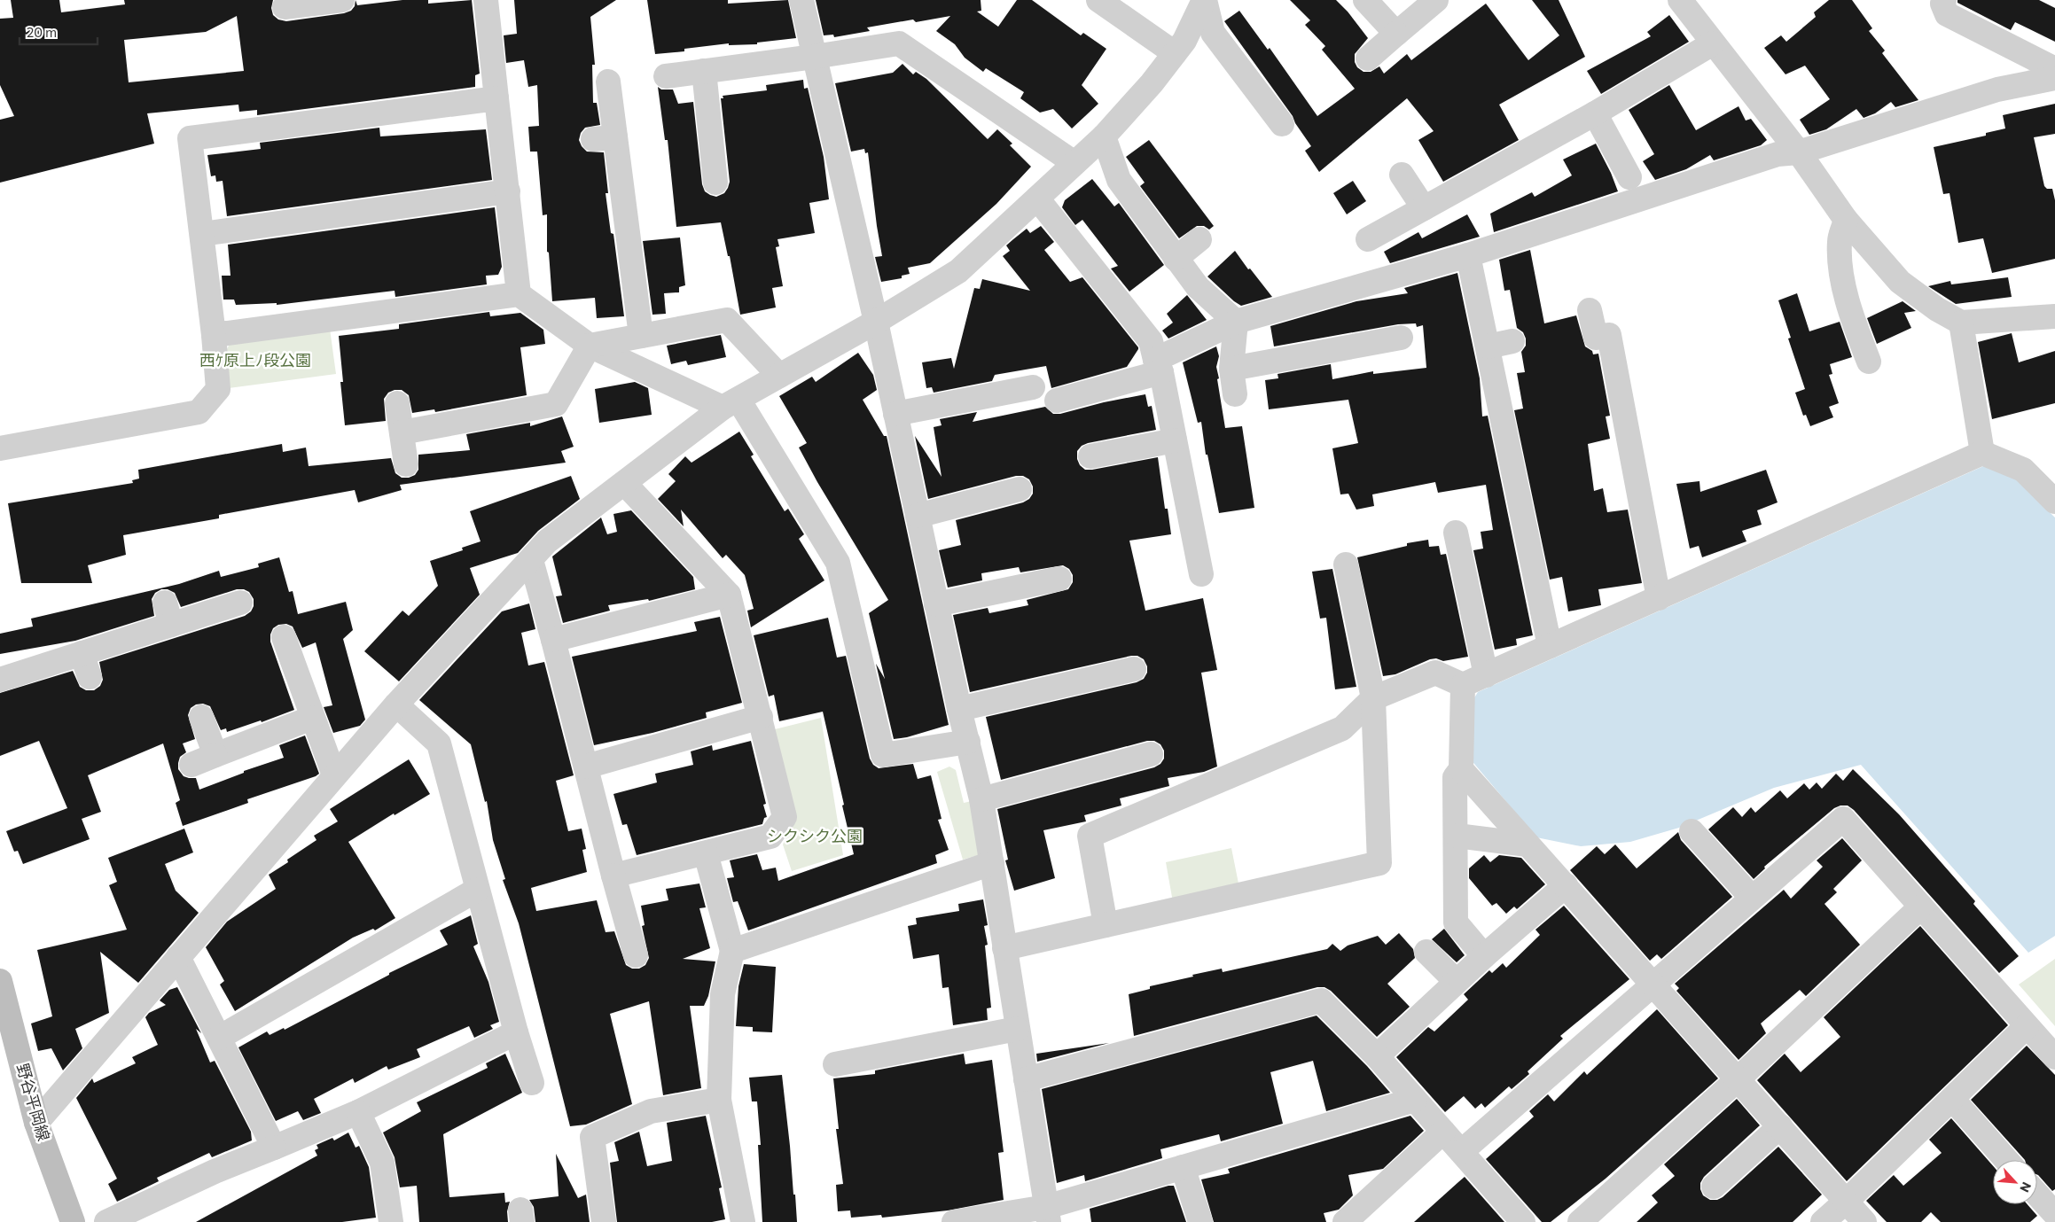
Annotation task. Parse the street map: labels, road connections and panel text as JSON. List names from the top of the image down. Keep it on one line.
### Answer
{"streets":{"main road":["野谷平岡線"]},"parks":["西ｹ原上ﾉ段公園","シクシク公園"],"scale_bar":"20 m","north":"bottom right"}
